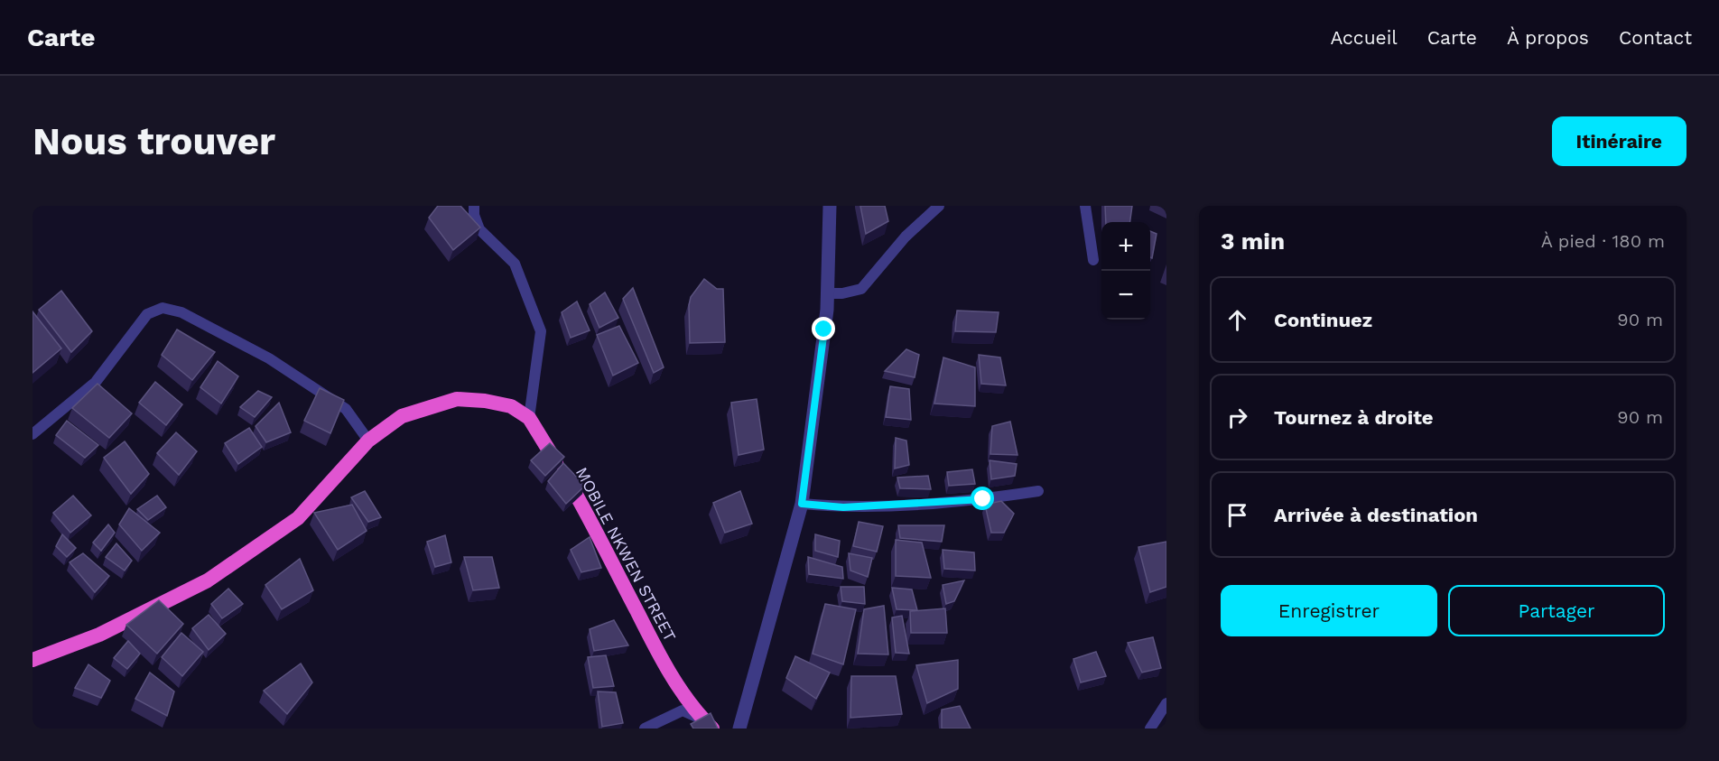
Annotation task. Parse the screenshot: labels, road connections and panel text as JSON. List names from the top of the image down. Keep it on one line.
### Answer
{"streets":{"highway":["MOBILE NKWEN STREET"]},"page":{"header":"Carte","nav":["Accueil","Carte","À propos","Contact"],"buttons":["Itinéraire",["Enregistrer","Partager"]],"title":"Nous trouver","heading":["3 min","À pied · 180 m"],"map_buttons":["+","−"],"list":[["Continuez","90 m"],["Tournez à droite","90 m"],"Arrivée à destination"]}}
